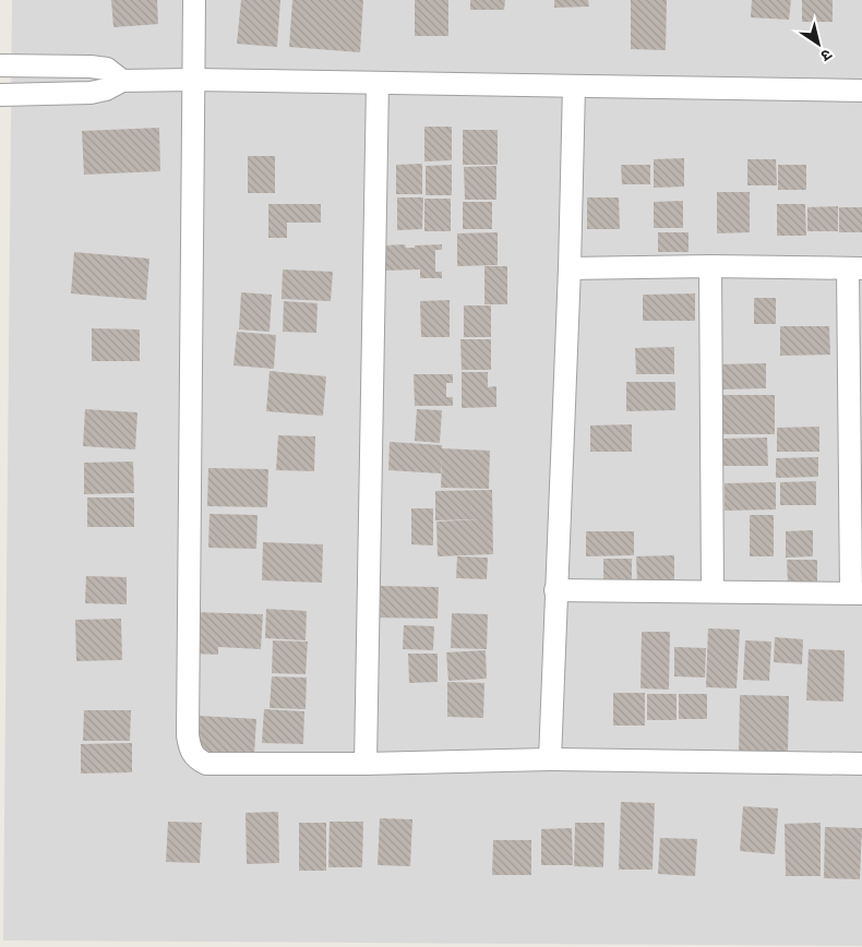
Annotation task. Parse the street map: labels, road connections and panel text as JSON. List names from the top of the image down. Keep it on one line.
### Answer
{"north":"bottom right"}
